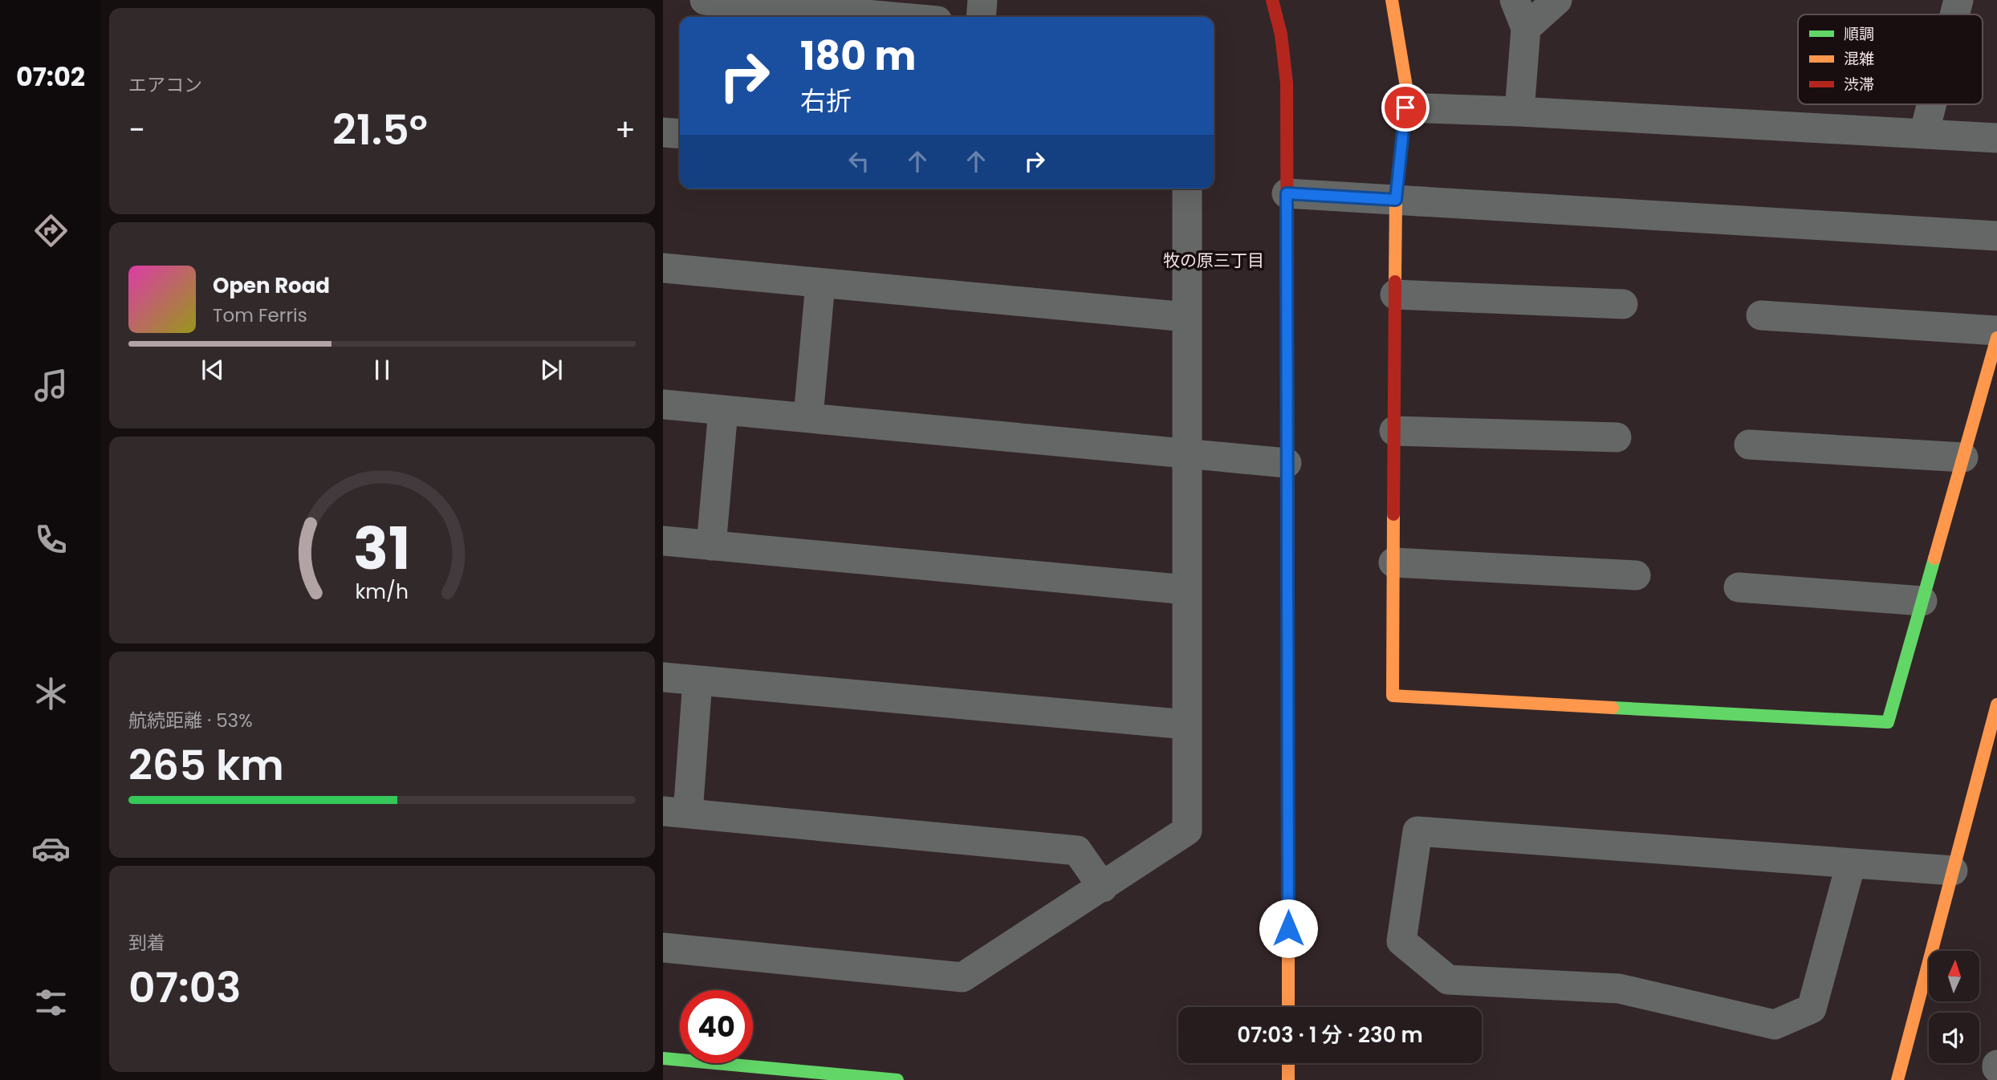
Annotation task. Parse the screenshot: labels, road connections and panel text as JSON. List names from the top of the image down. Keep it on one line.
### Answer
{"districts":["牧の原三丁目"],"legend":["順調","混雑","渋滞"],"north":"top","page":{"tabs":"07:02","tile":["エアコン",["航続距離 · 53%","265 km"],["到着","07:03"]],"turn":["180 m","右折"],"heat":["−","21.5°","+"],"song":["Open Road","Tom Ferris"],"limit":"40","trip":"07:03 · 1 分 · 230 m","gauge":["31","km/h"]}}
